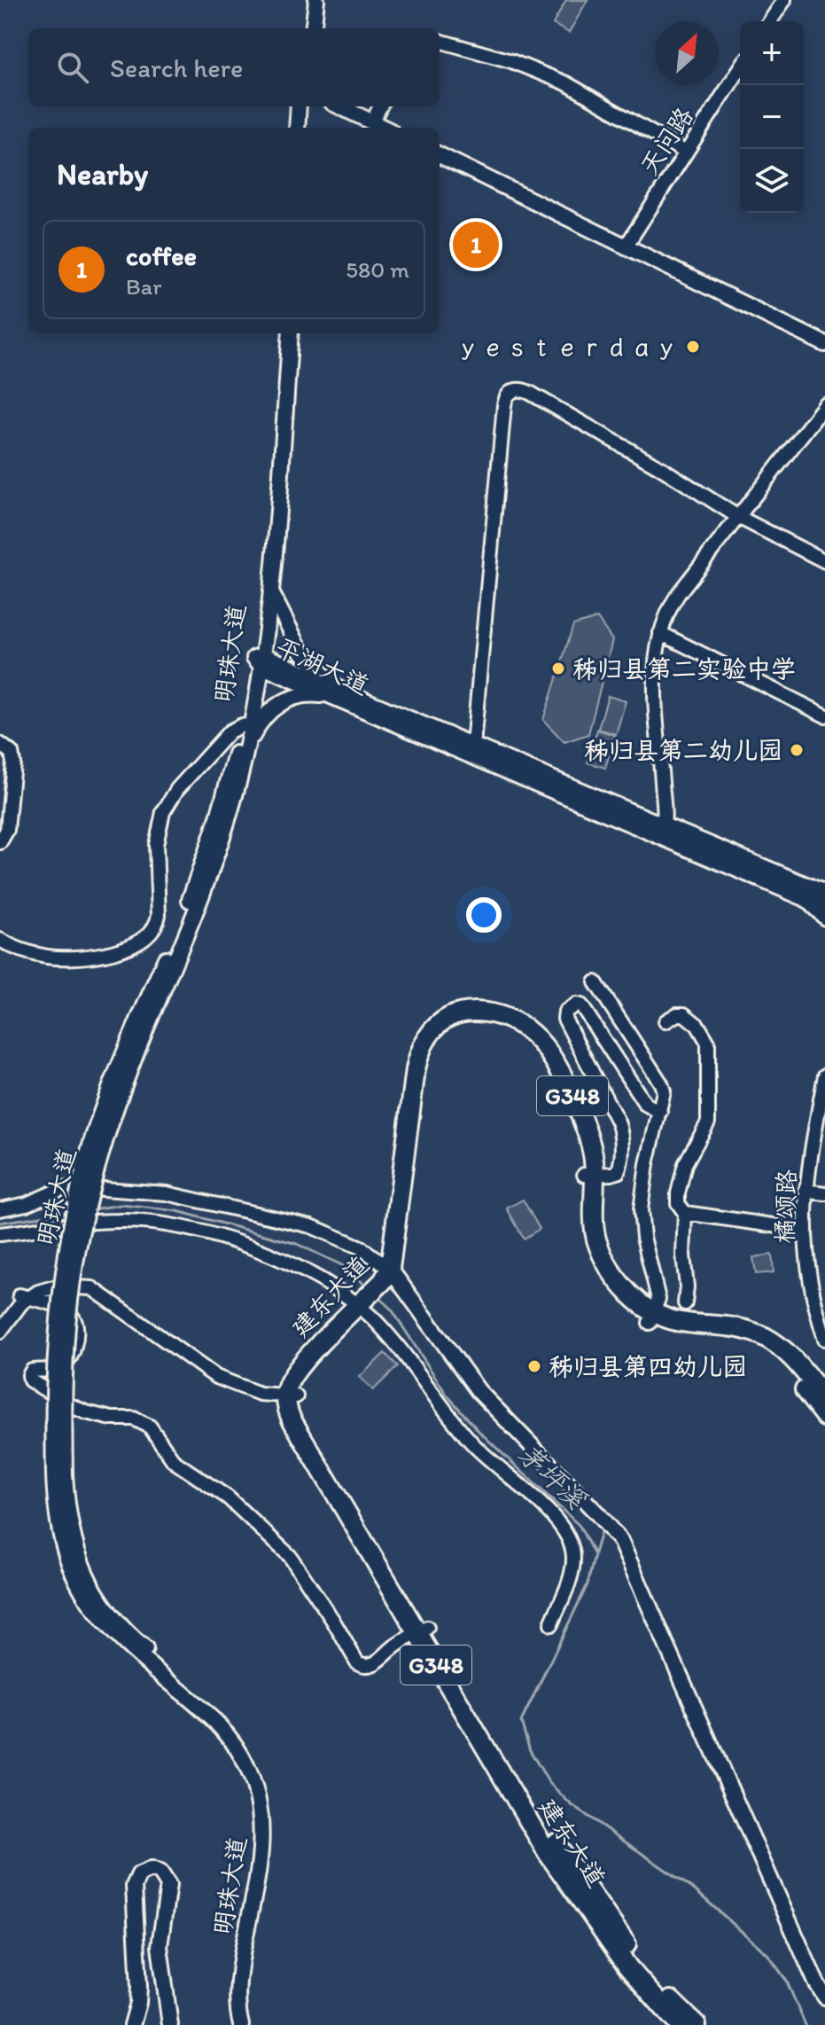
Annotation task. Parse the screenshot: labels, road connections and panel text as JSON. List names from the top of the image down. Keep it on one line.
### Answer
{"streets":{"highway":["G348","建东大道"],"main road":["明珠大道","平湖大道"],"street":["天问路","橘颂路"]},"crossings":[["明珠大道","平湖大道"]],"water":["茅坪溪"],"places":["ｙｅｓｔｅｒｄａｙ","秭归县第二实验中学","秭归县第二幼儿园","秭归县第四幼儿园"],"north":"top right","page":{"map_buttons":["+","−"],"search":"Search here","heading":"Nearby","pins":"1","list":[{"mark":"1","name":"coffee","note":"Bar","value":"580 m"}]}}
